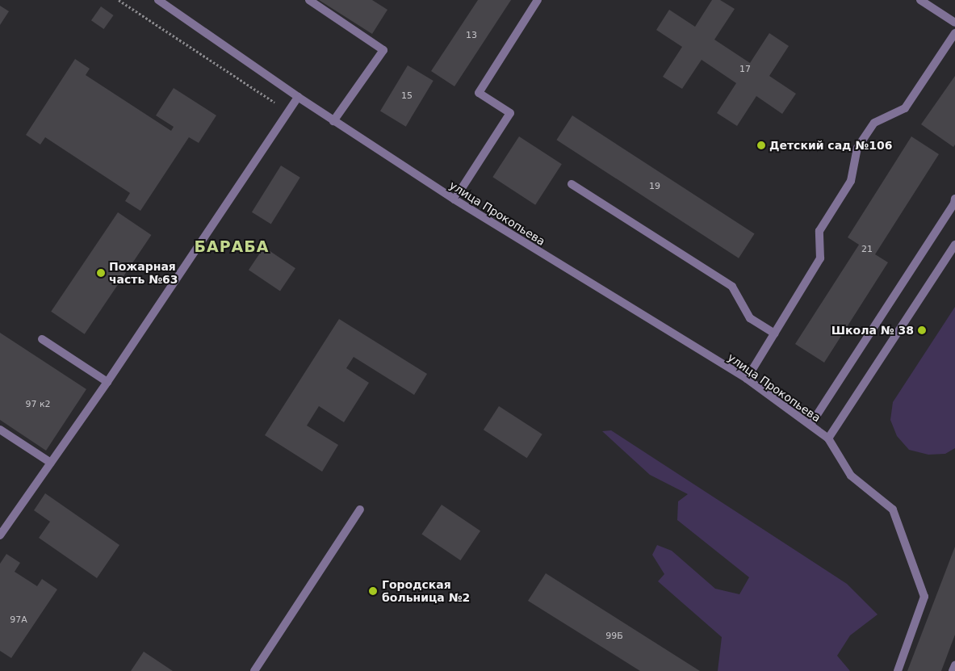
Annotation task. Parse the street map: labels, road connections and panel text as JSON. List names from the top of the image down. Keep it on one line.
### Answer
{"streets":{"street":["улица Прокопьева"]},"districts":["БАРАБА"],"places":["Детский сад №106","Пожарная часть №63","Школа № 38","Городская больница №2"],"house_numbers":["13","17","15","19","21","97 к2","97А","99Б"]}
